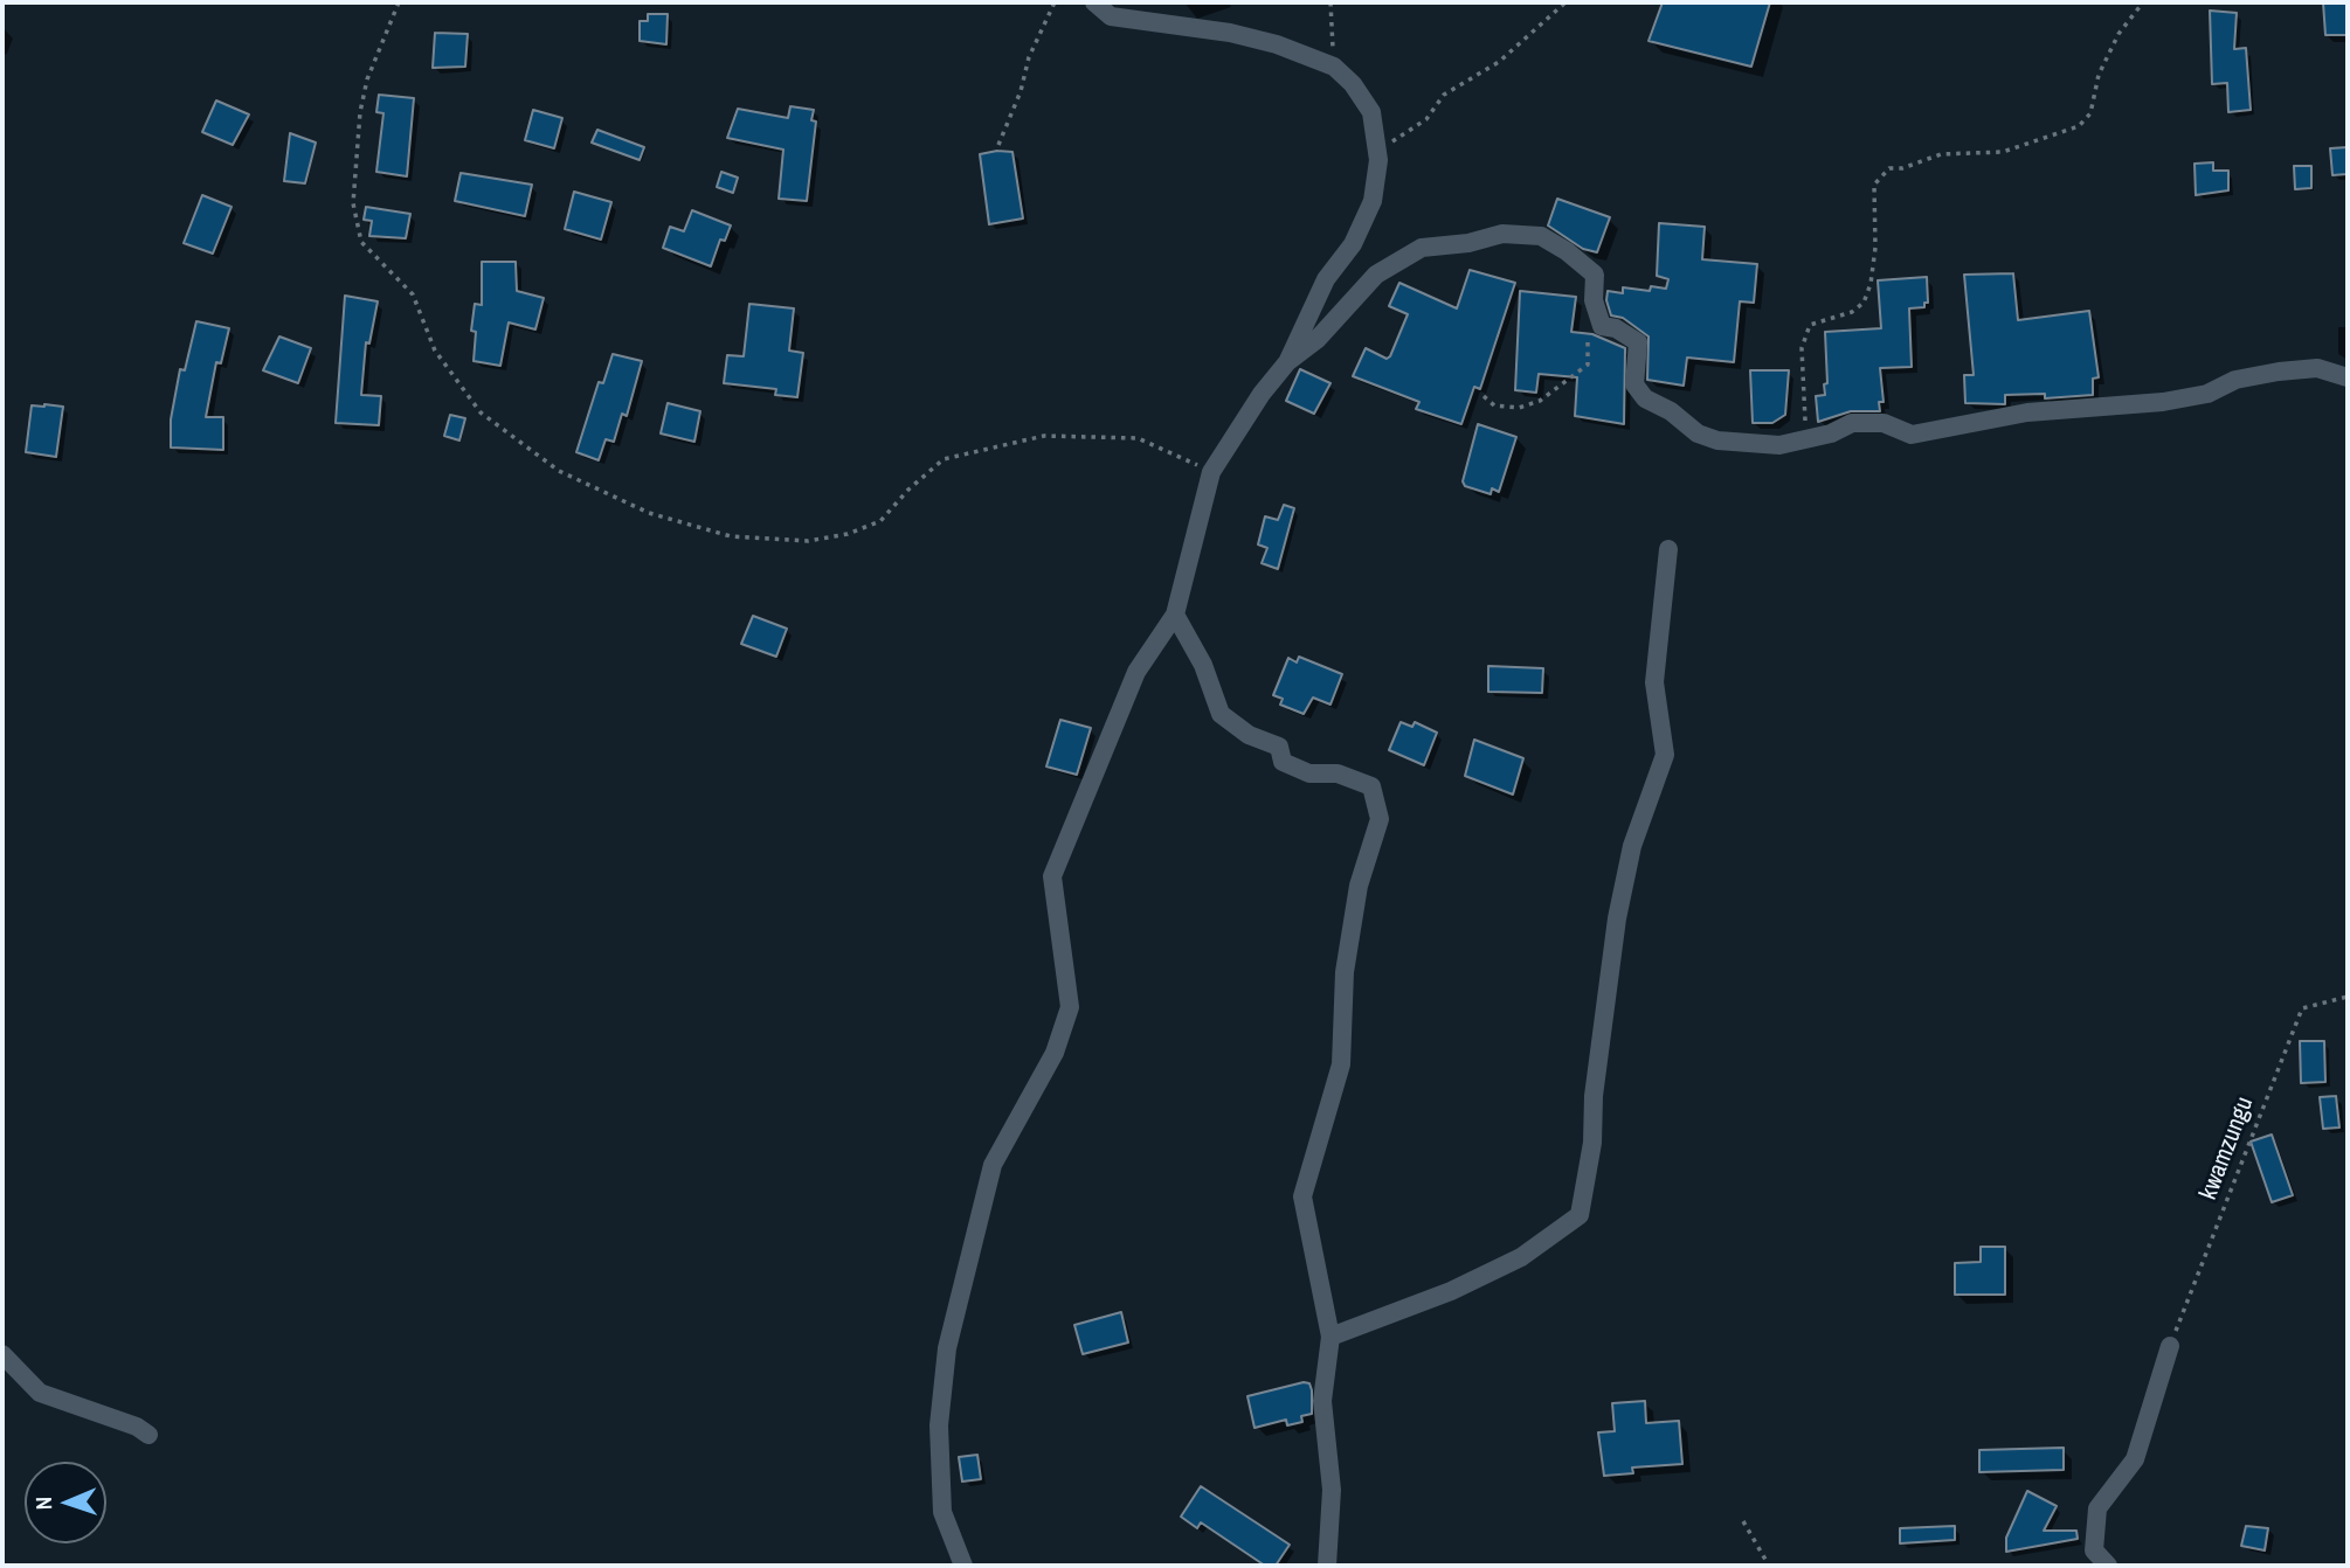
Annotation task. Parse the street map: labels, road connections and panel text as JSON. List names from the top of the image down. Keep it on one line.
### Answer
{"streets":{"path":["kwamzungu"]},"north":"left"}
